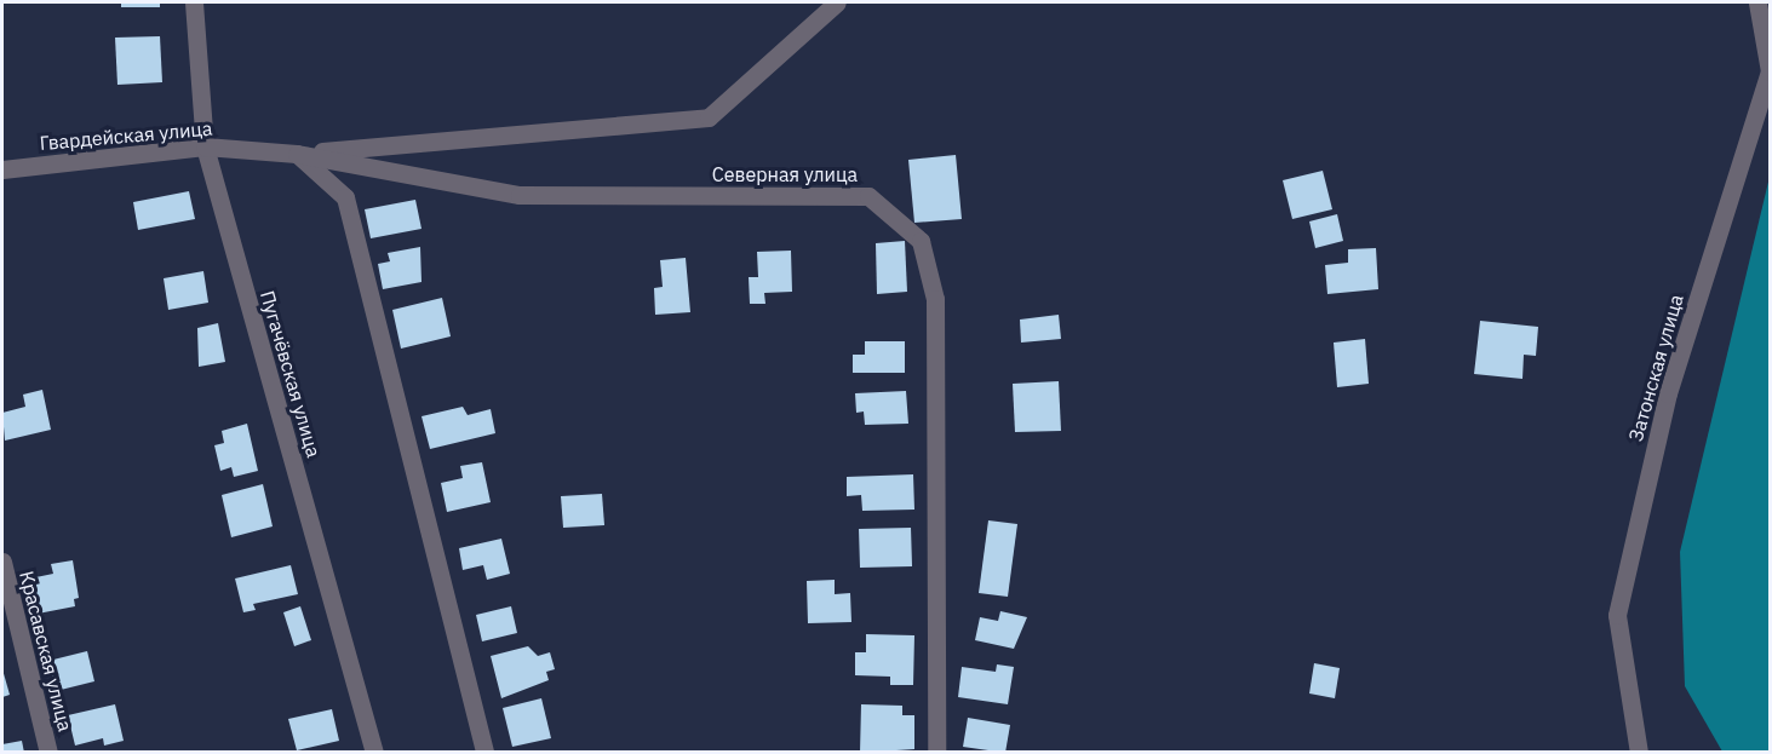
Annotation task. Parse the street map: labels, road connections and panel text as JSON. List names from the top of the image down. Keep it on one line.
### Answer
{"streets":{"street":["Гвардейская улица","Северная улица","Затонская улица","Пугачёвская улица","Красавская улица"]},"crossings":[["Гвардейская улица","Северная улица"],["Гвардейская улица","Пугачёвская улица"]]}
